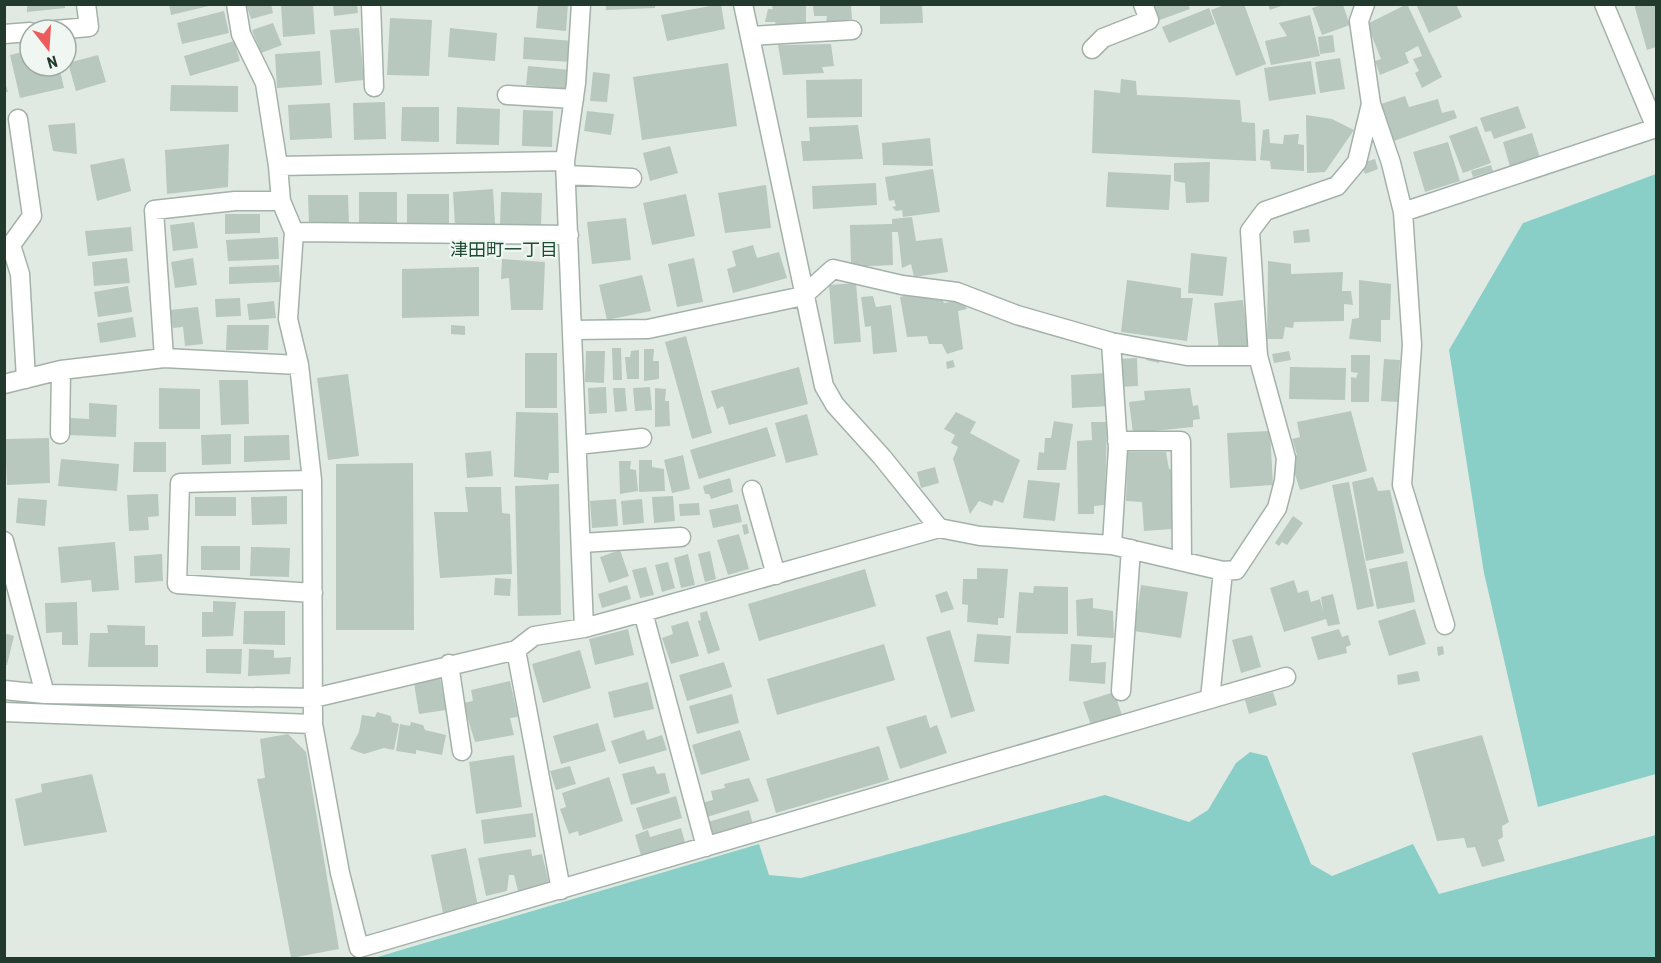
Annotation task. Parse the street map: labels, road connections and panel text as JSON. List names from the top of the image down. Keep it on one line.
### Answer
{"districts":["津田町一丁目"],"north":"bottom"}
